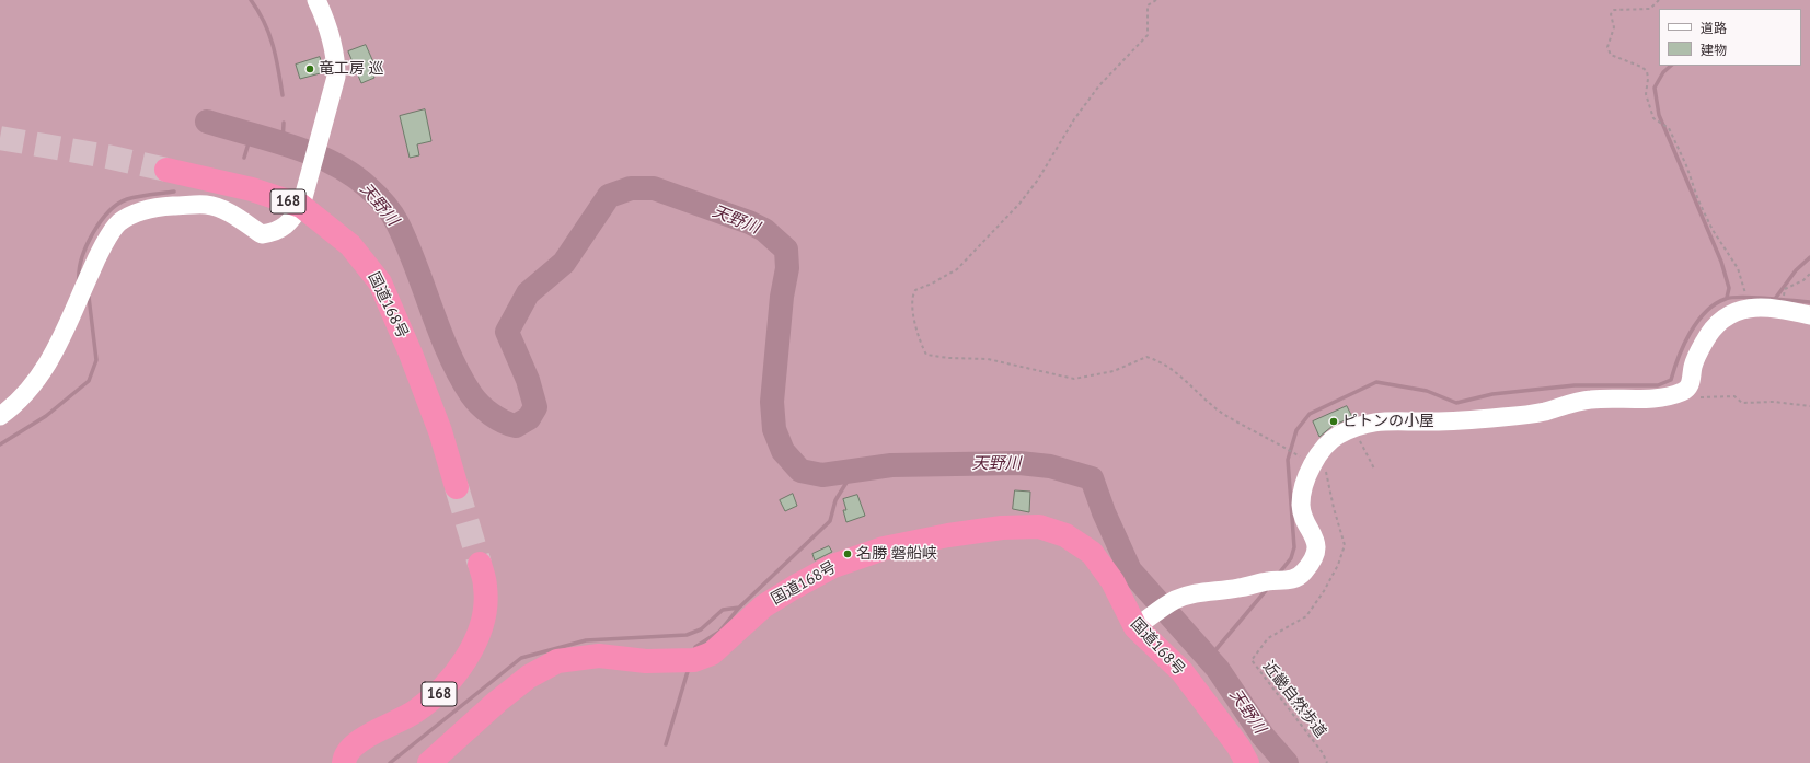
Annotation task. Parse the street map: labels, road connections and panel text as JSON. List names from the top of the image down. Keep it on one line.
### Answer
{"streets":{"highway":["168","国道168号"],"path":["近畿自然歩道"]},"water":["天野川"],"places":["竜工房 巡","ピトンの小屋","名勝 磐船峡"],"legend":["道路","建物"]}
